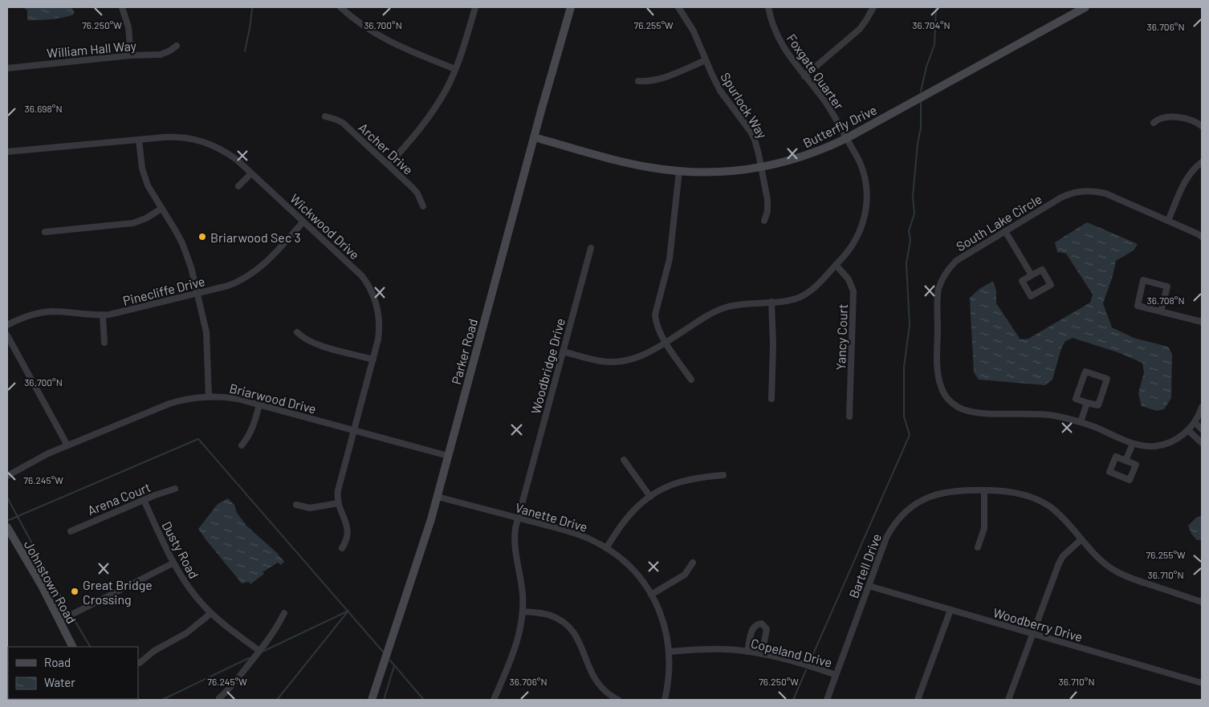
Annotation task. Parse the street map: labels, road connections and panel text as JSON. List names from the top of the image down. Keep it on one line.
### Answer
{"streets":{"street":["William Hall Way","Foxgate Quarter","Spurlock Way","Butterfly Drive","Archer Drive","South Lake Circle","Wickwood Drive","Pinecliffe Drive","Yancy Court","Parker Road","Woodbridge Drive","Briarwood Drive","Arena Court","Vanette Drive","Dusty Road","Bartell Drive","Johnstown Road","Woodberry Drive","Copeland Drive"]},"crossings":[["Foxgate Quarter","Butterfly Drive"],["Foxgate Quarter","Yancy Court"],["Foxgate Quarter","Woodbridge Drive"],["Spurlock Way","Butterfly Drive"],["Butterfly Drive","Parker Road"],["Wickwood Drive","Pinecliffe Drive"],["Wickwood Drive","Briarwood Drive"],["Parker Road","Briarwood Drive"],["Parker Road","Vanette Drive"],["Woodbridge Drive","Vanette Drive"],["Arena Court","Dusty Road"],["Vanette Drive","Copeland Drive"],["Bartell Drive","Woodberry Drive"],["Bartell Drive","Copeland Drive"]],"places":["Briarwood Sec 3","Great Bridge Crossing"],"legend":["Road","Water"],"coordinates":["76.250°W","36.700°N","76.255°W","36.704°N","36.706°N","36.698°N","36.708°N","76.245°W","36.710°N"]}
